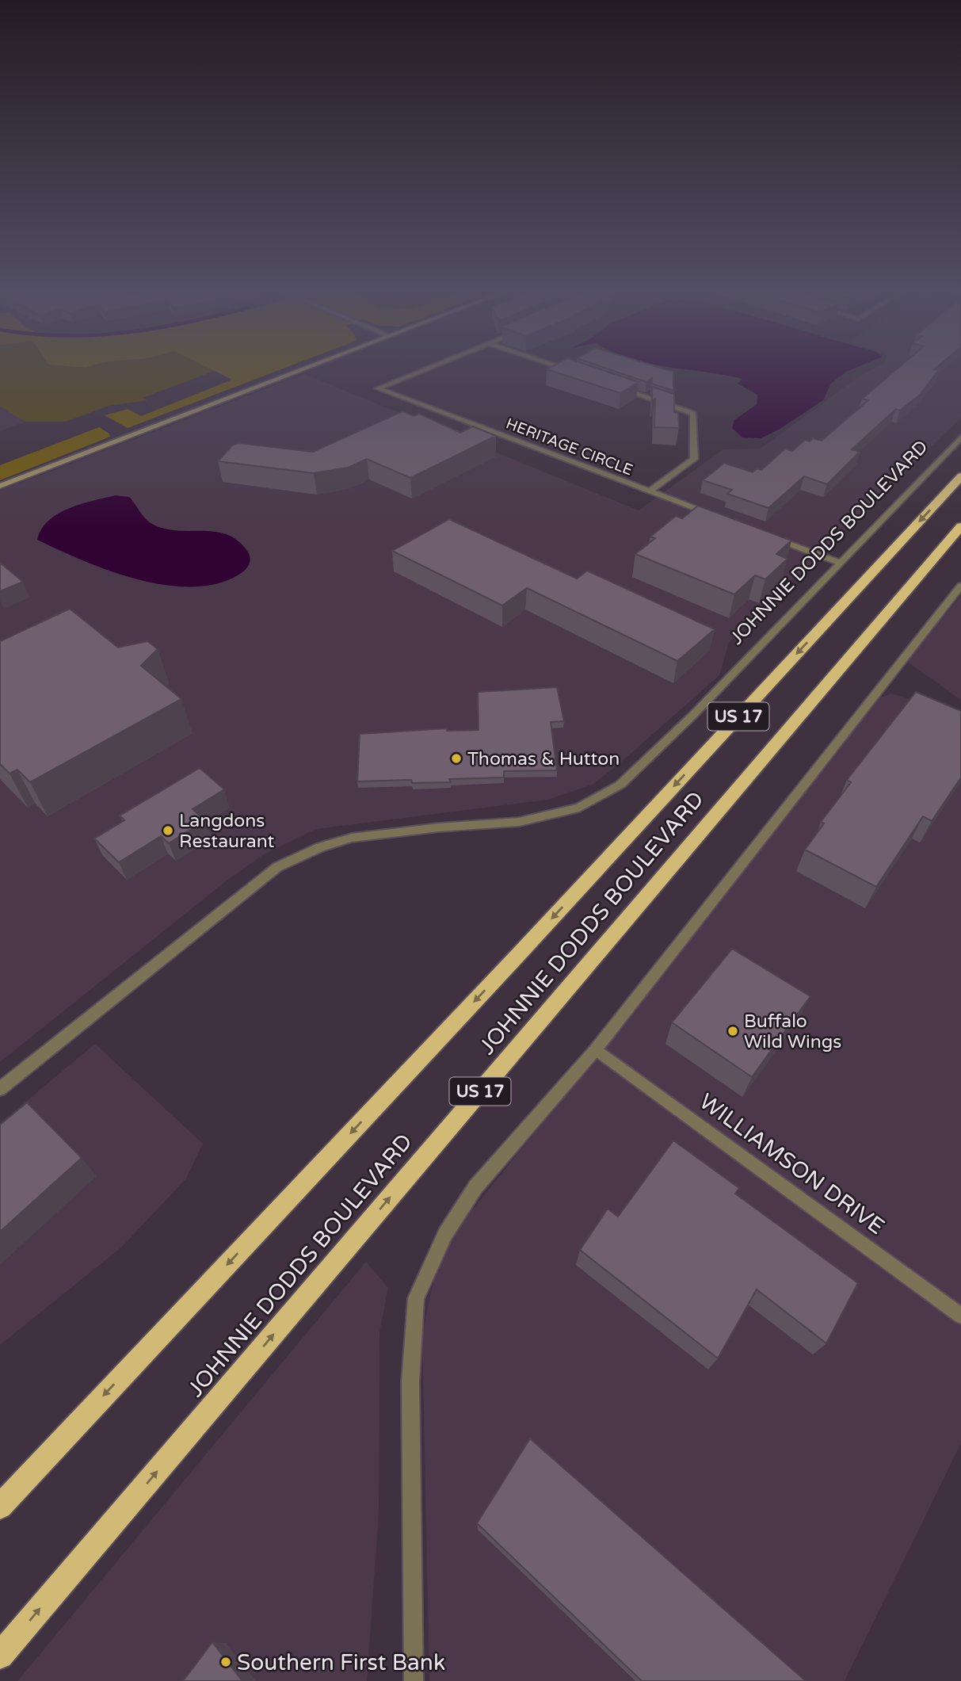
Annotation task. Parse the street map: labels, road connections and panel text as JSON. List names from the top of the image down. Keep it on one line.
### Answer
{"streets":{"highway":["JOHNNIE DODDS BOULEVARD","US 17"],"street":["HERITAGE CIRCLE","WILLIAMSON DRIVE"]},"places":["Thomas & Hutton","Langdons Restaurant","Buffalo Wild Wings","Southern First Bank"]}
